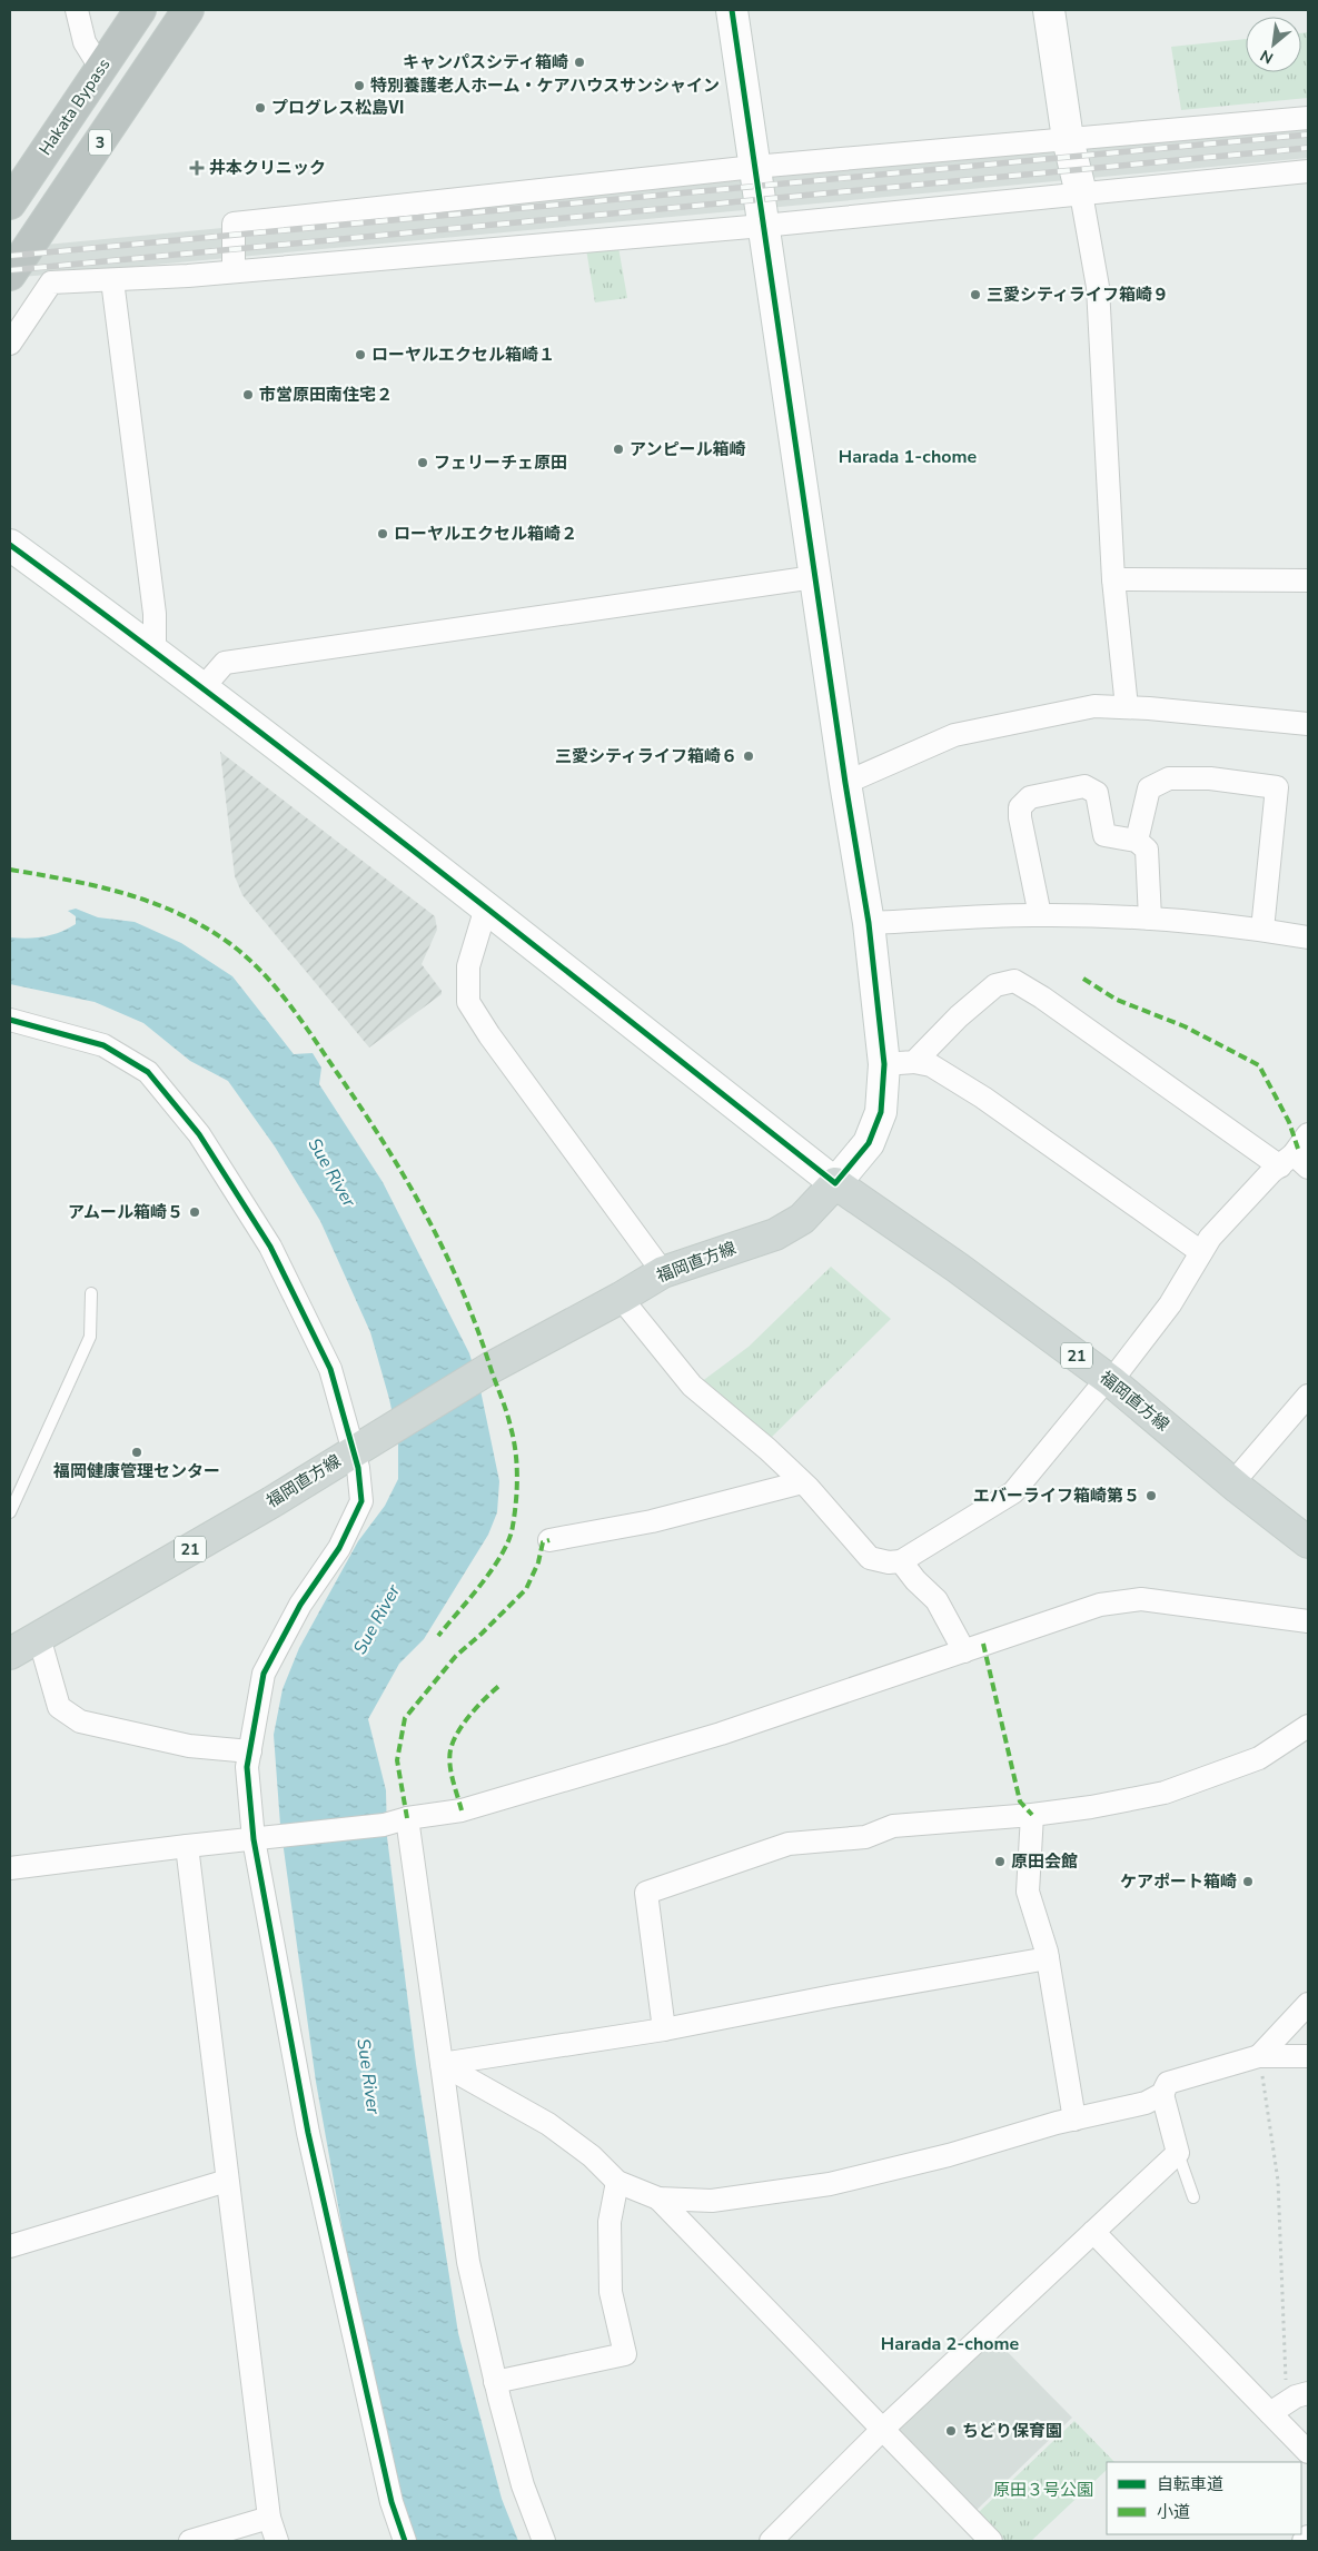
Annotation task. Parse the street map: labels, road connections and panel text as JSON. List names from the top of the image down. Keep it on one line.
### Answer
{"streets":{"highway":["Hakata Bypass","3"],"main road":["福岡直方線","21"]},"districts":["Harada 1-chome","Harada 2-chome"],"water":["Sue River"],"parks":["原田３号公園"],"places":{"other":["キャンパスシティ箱崎","特別養護老人ホーム・ケアハウスサンシャイン","プログレス松島Ⅵ","三愛シティライフ箱崎９","ローヤルエクセル箱崎１","市営原田南住宅２","アンピール箱崎","フェリーチェ原田","ローヤルエクセル箱崎２","三愛シティライフ箱崎６","アムール箱崎５","福岡健康管理センター","エバーライフ箱崎第５","原田会館","ケアポート箱崎","ちどり保育園"],"health":["井本クリニック"]},"legend":["自転車道","小道"],"north":"bottom left"}
